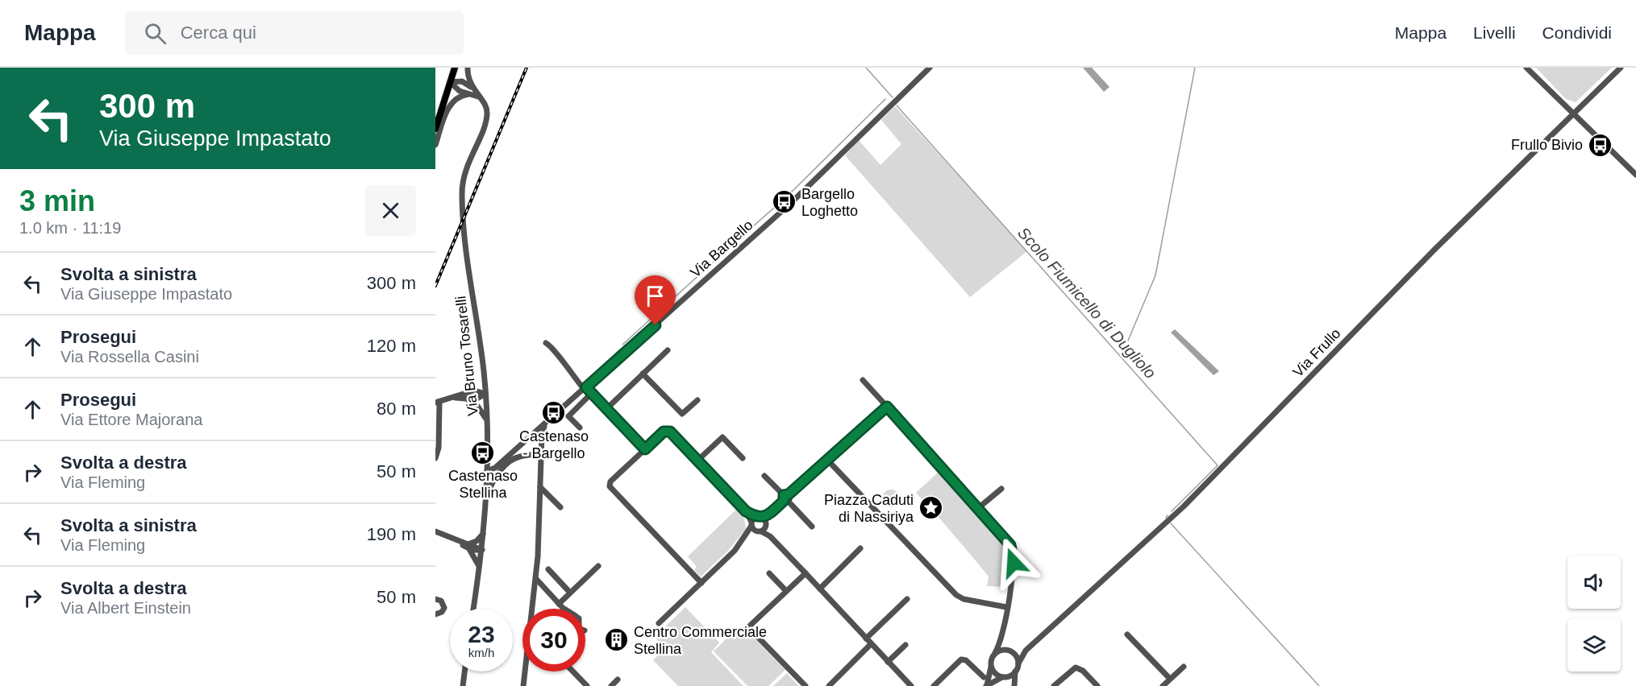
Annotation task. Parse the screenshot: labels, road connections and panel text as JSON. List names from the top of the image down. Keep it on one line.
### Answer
{"streets":{"street":["Via Bargello","Via Frullo","Via Bruno Tosarelli"]},"crossings":[["Via Bargello","Via Bruno Tosarelli"]],"water":["Scolo Fiumicello di Dugliolo"],"places":{"bus stop":["Frullo Bivio","Bargello Loghetto","Castenaso - Bargello","Castenaso Stellina"],"place":["Piazza Caduti di Nassiriya"],"building":["Centro Commerciale Stellina"]},"page":{"header":"Mappa","search":"Cerca qui","nav":["Mappa","Livelli","Condividi"],"turn":["300 m","Via Giuseppe Impastato"],"heading":["3 min","1.0 km · 11:19"],"list":[{"name":"Svolta a sinistra","note":"Via Giuseppe Impastato","value":"300 m"},{"name":"Prosegui","note":"Via Rossella Casini","value":"120 m"},{"name":"Prosegui","note":"Via Ettore Majorana","value":"80 m"},{"name":"Svolta a destra","note":"Via Fleming","value":"50 m"},{"name":"Svolta a sinistra","note":"Via Fleming","value":"190 m"},{"name":"Svolta a destra","note":"Via Albert Einstein","value":"50 m"}],"speed":"23 km/h","limit":"30"}}
